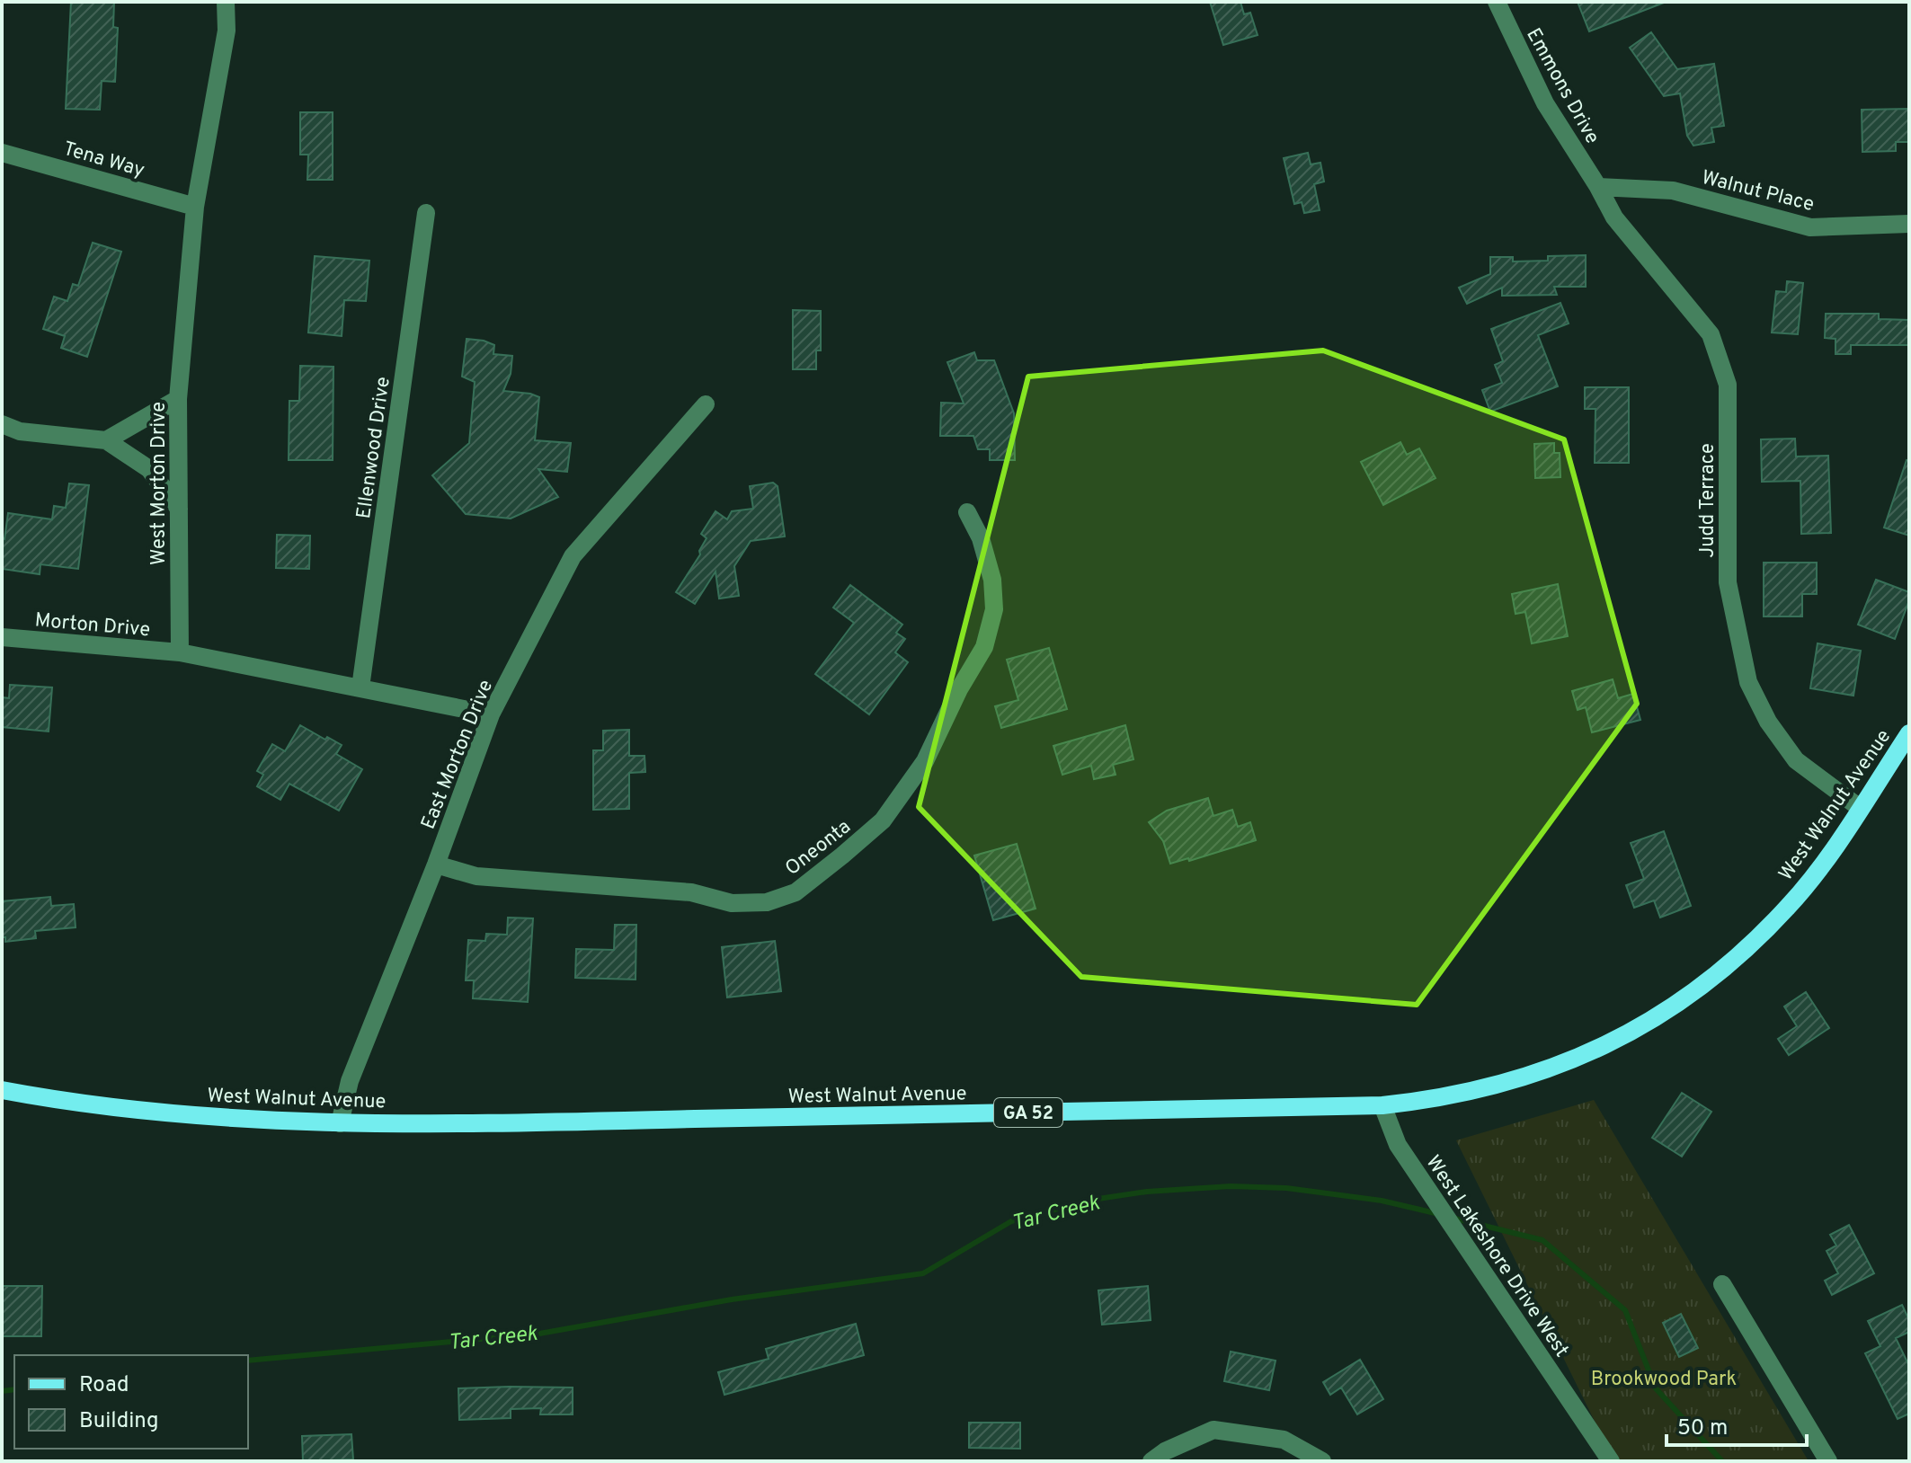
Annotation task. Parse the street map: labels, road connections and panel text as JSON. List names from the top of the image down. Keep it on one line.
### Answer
{"streets":{"main road":["West Walnut Avenue","GA 52"],"street":["Emmons Drive","Tena Way","Walnut Place","Ellenwood Drive","West Morton Drive","Judd Terrace","Morton Drive","East Morton Drive","Oneonta","West Lakeshore Drive West"]},"crossings":[["Emmons Drive","Walnut Place"],["Emmons Drive","Judd Terrace"],["Tena Way","West Morton Drive"],["Walnut Place","Judd Terrace"],["West Morton Drive","Morton Drive"],["Judd Terrace","West Walnut Avenue"],["East Morton Drive","West Walnut Avenue"],["East Morton Drive","Oneonta"],["West Walnut Avenue","West Lakeshore Drive West"]],"water":["Tar Creek"],"parks":["Brookwood Park"],"legend":["Road","Building"],"scale_bar":"50 m"}
